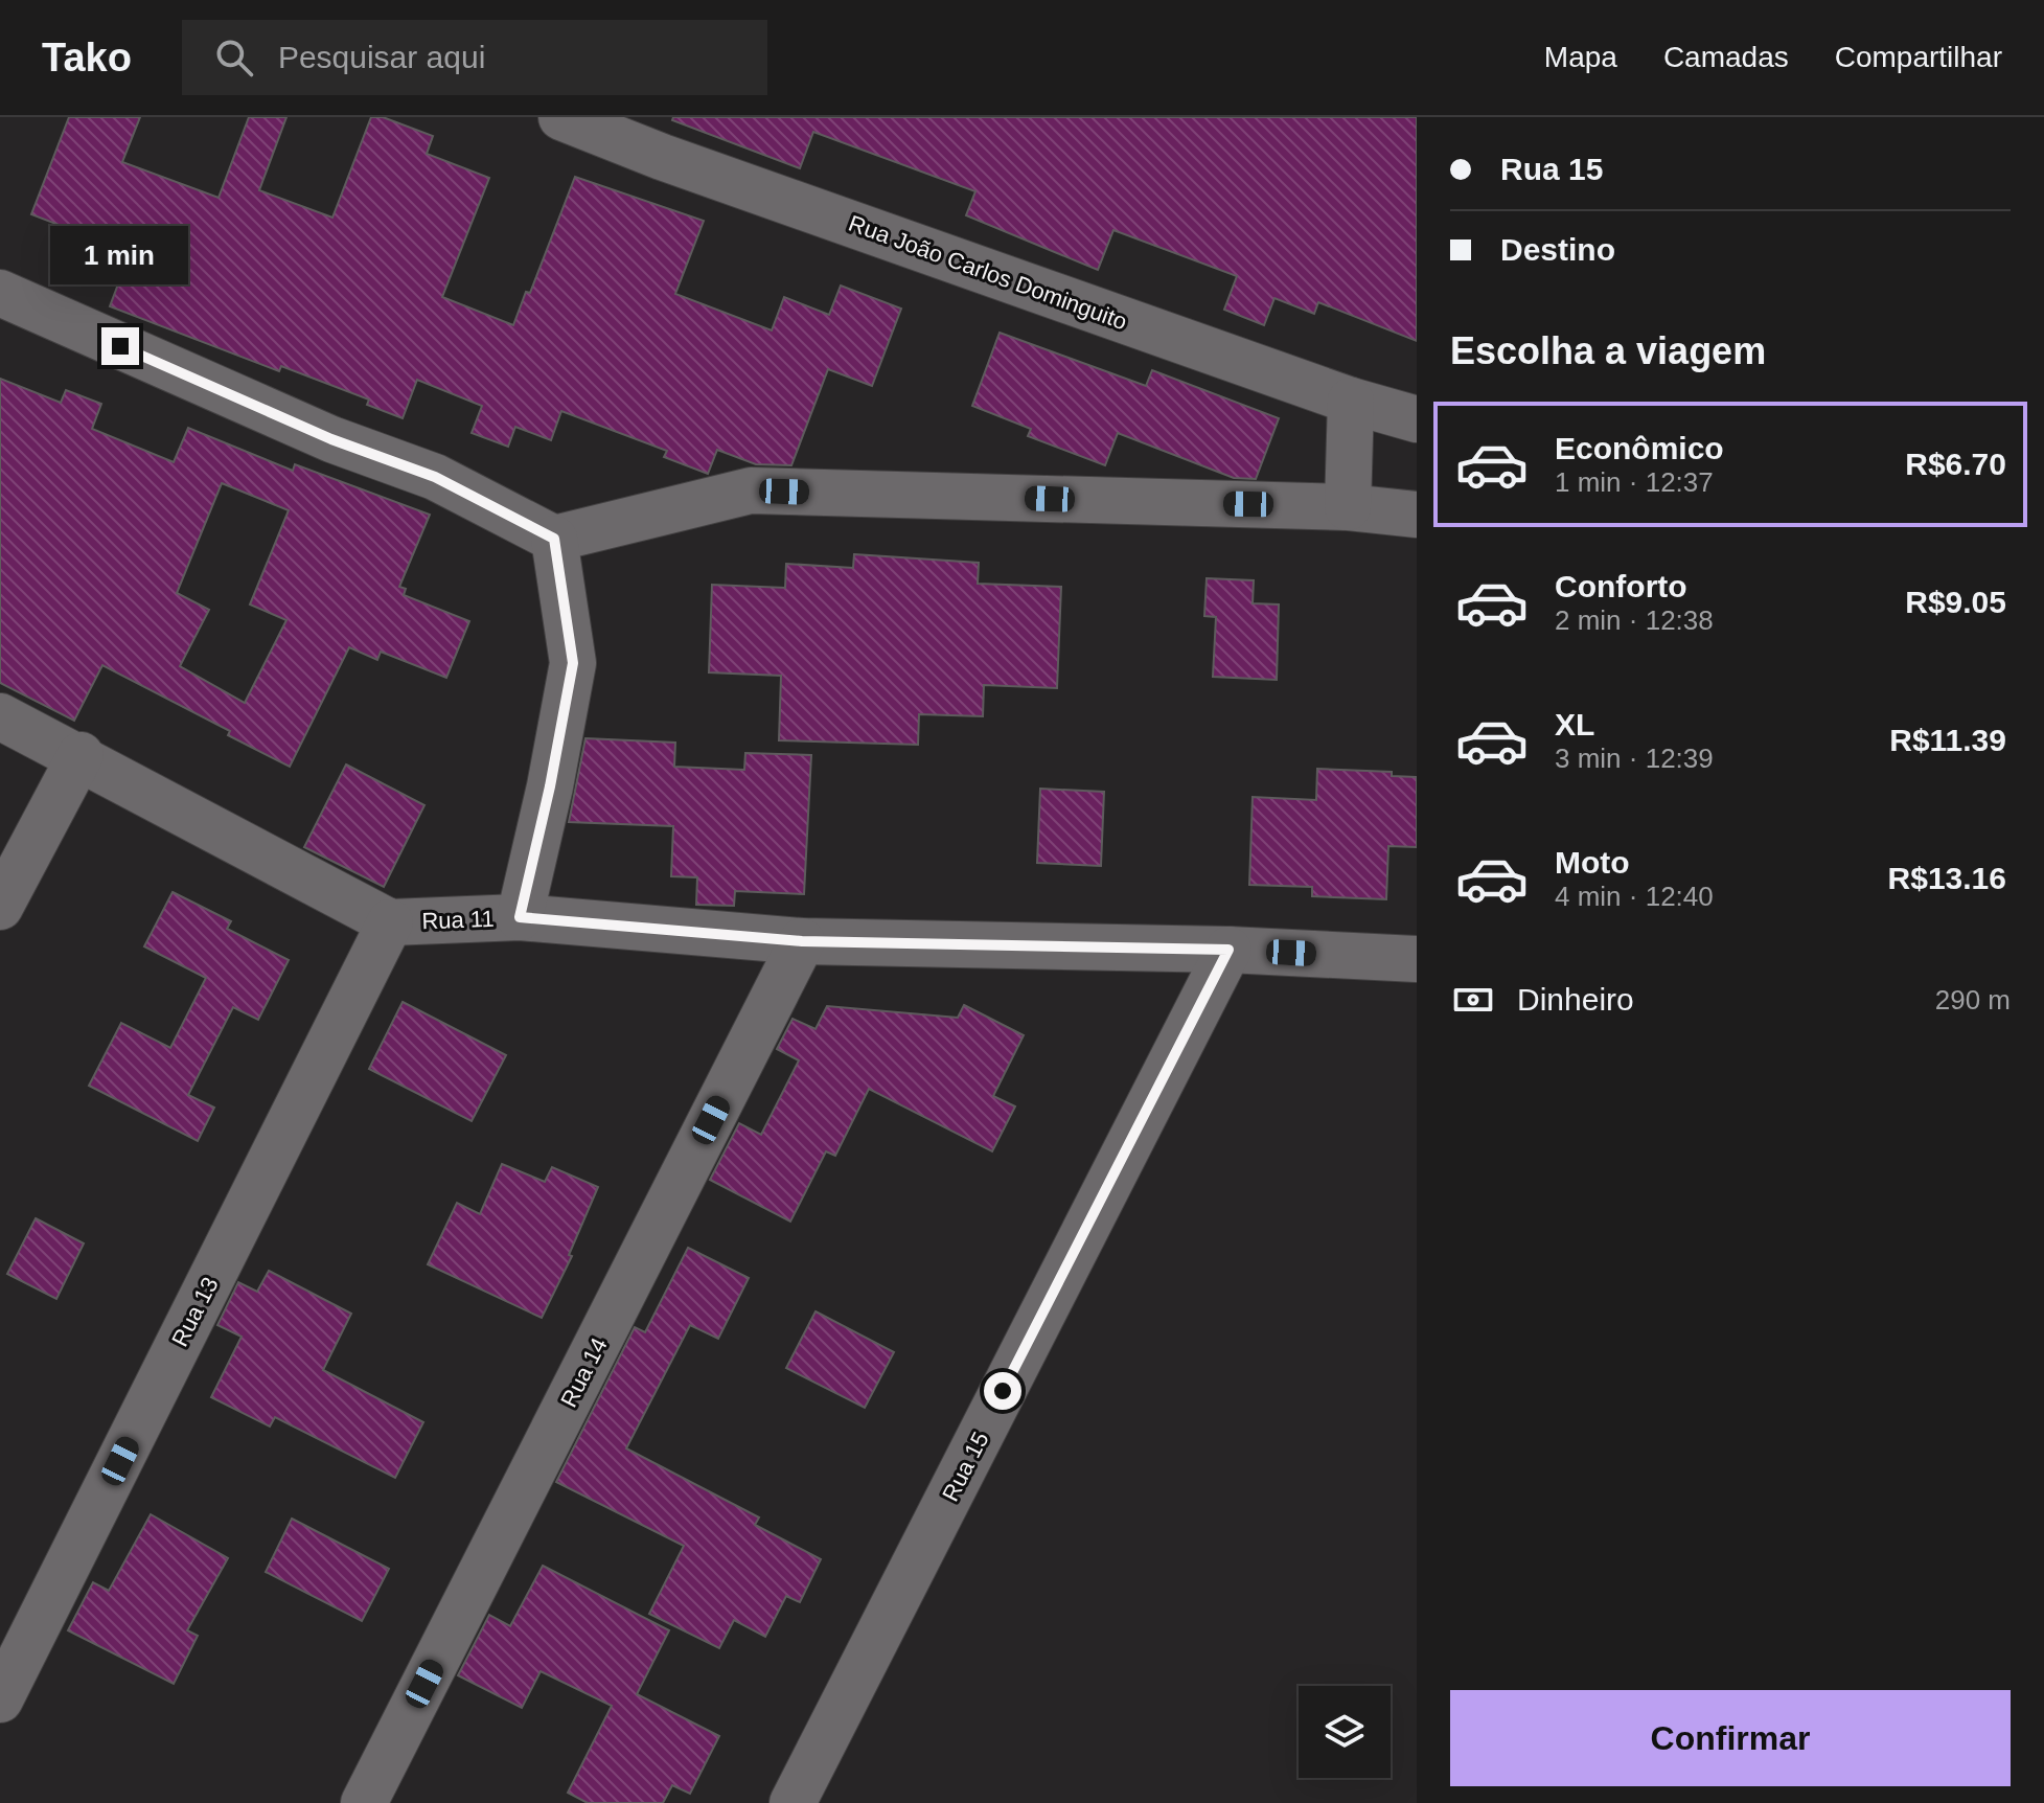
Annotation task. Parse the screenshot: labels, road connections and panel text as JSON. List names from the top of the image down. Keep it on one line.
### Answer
{"streets":{"street":["Rua João Carlos Dominguito","Rua 11","Rua 13","Rua 14","Rua 15"]},"crossings":[["Rua 11","Rua 13"],["Rua 11","Rua 14"],["Rua 11","Rua 15"]],"page":{"header":"Tako","search":"Pesquisar aqui","nav":["Mapa","Camadas","Compartilhar"],"banner":["Rua 15","Destino"],"bubble":"1 min","heading":"Escolha a viagem","list":[{"name":"Econômico","note":"1 min · 12:37","value":"R$6.70"},{"name":"Conforto","note":"2 min · 12:38","value":"R$9.05"},{"name":"XL","note":"3 min · 12:39","value":"R$11.39"},{"name":"Moto","note":"4 min · 12:40","value":"R$13.16"}],"pay":["Dinheiro","290 m"],"buttons":"Confirmar"}}
